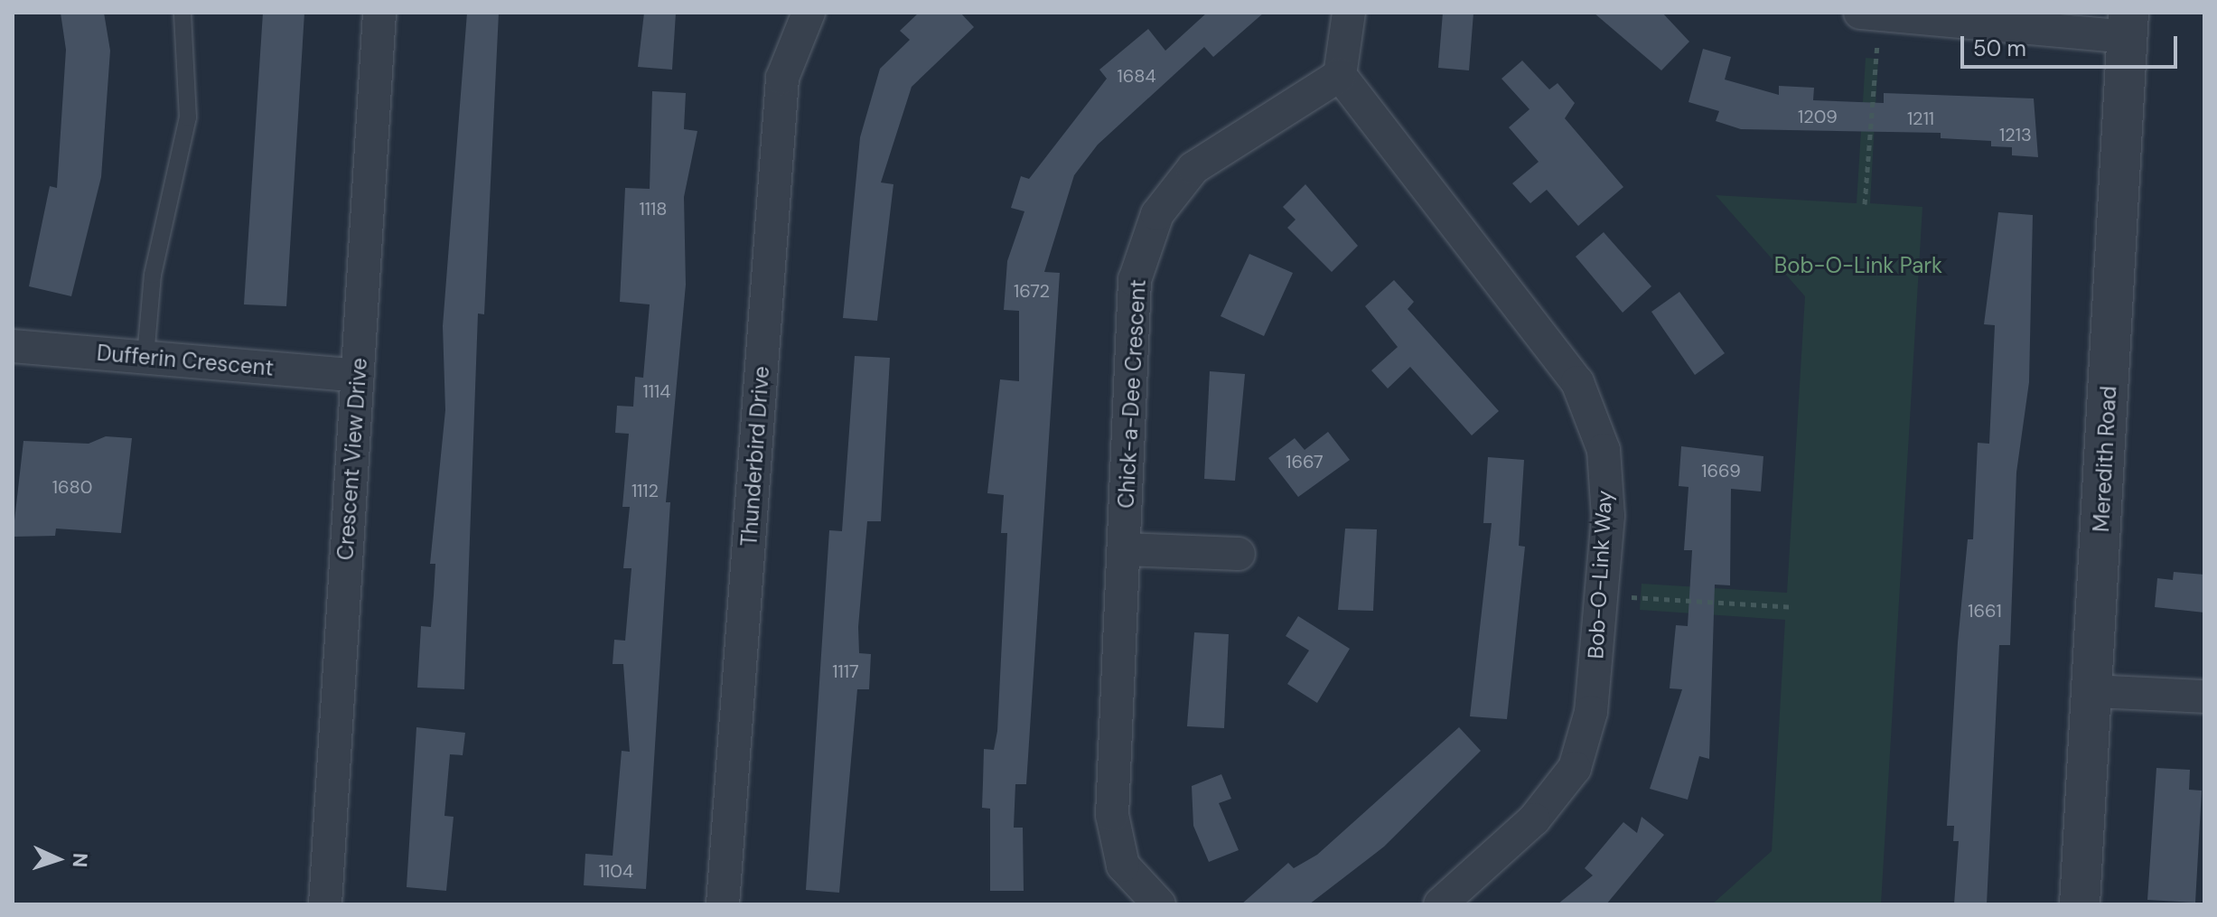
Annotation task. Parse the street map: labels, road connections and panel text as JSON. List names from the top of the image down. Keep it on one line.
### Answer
{"streets":{"street":["Dufferin Crescent","Chick-a-Dee Crescent","Thunderbird Drive","Crescent View Drive","Meredith Road","Bob-O-Link Way"]},"crossings":[["Dufferin Crescent","Crescent View Drive"],["Chick-a-Dee Crescent","Bob-O-Link Way"]],"parks":["Bob-O-Link Park"],"house_numbers":["1684","1209","1211","1213","1118","1672","1114","1667","1669","1680","1112","1661","1117","1104"],"scale_bar":"50 m","north":"right"}
